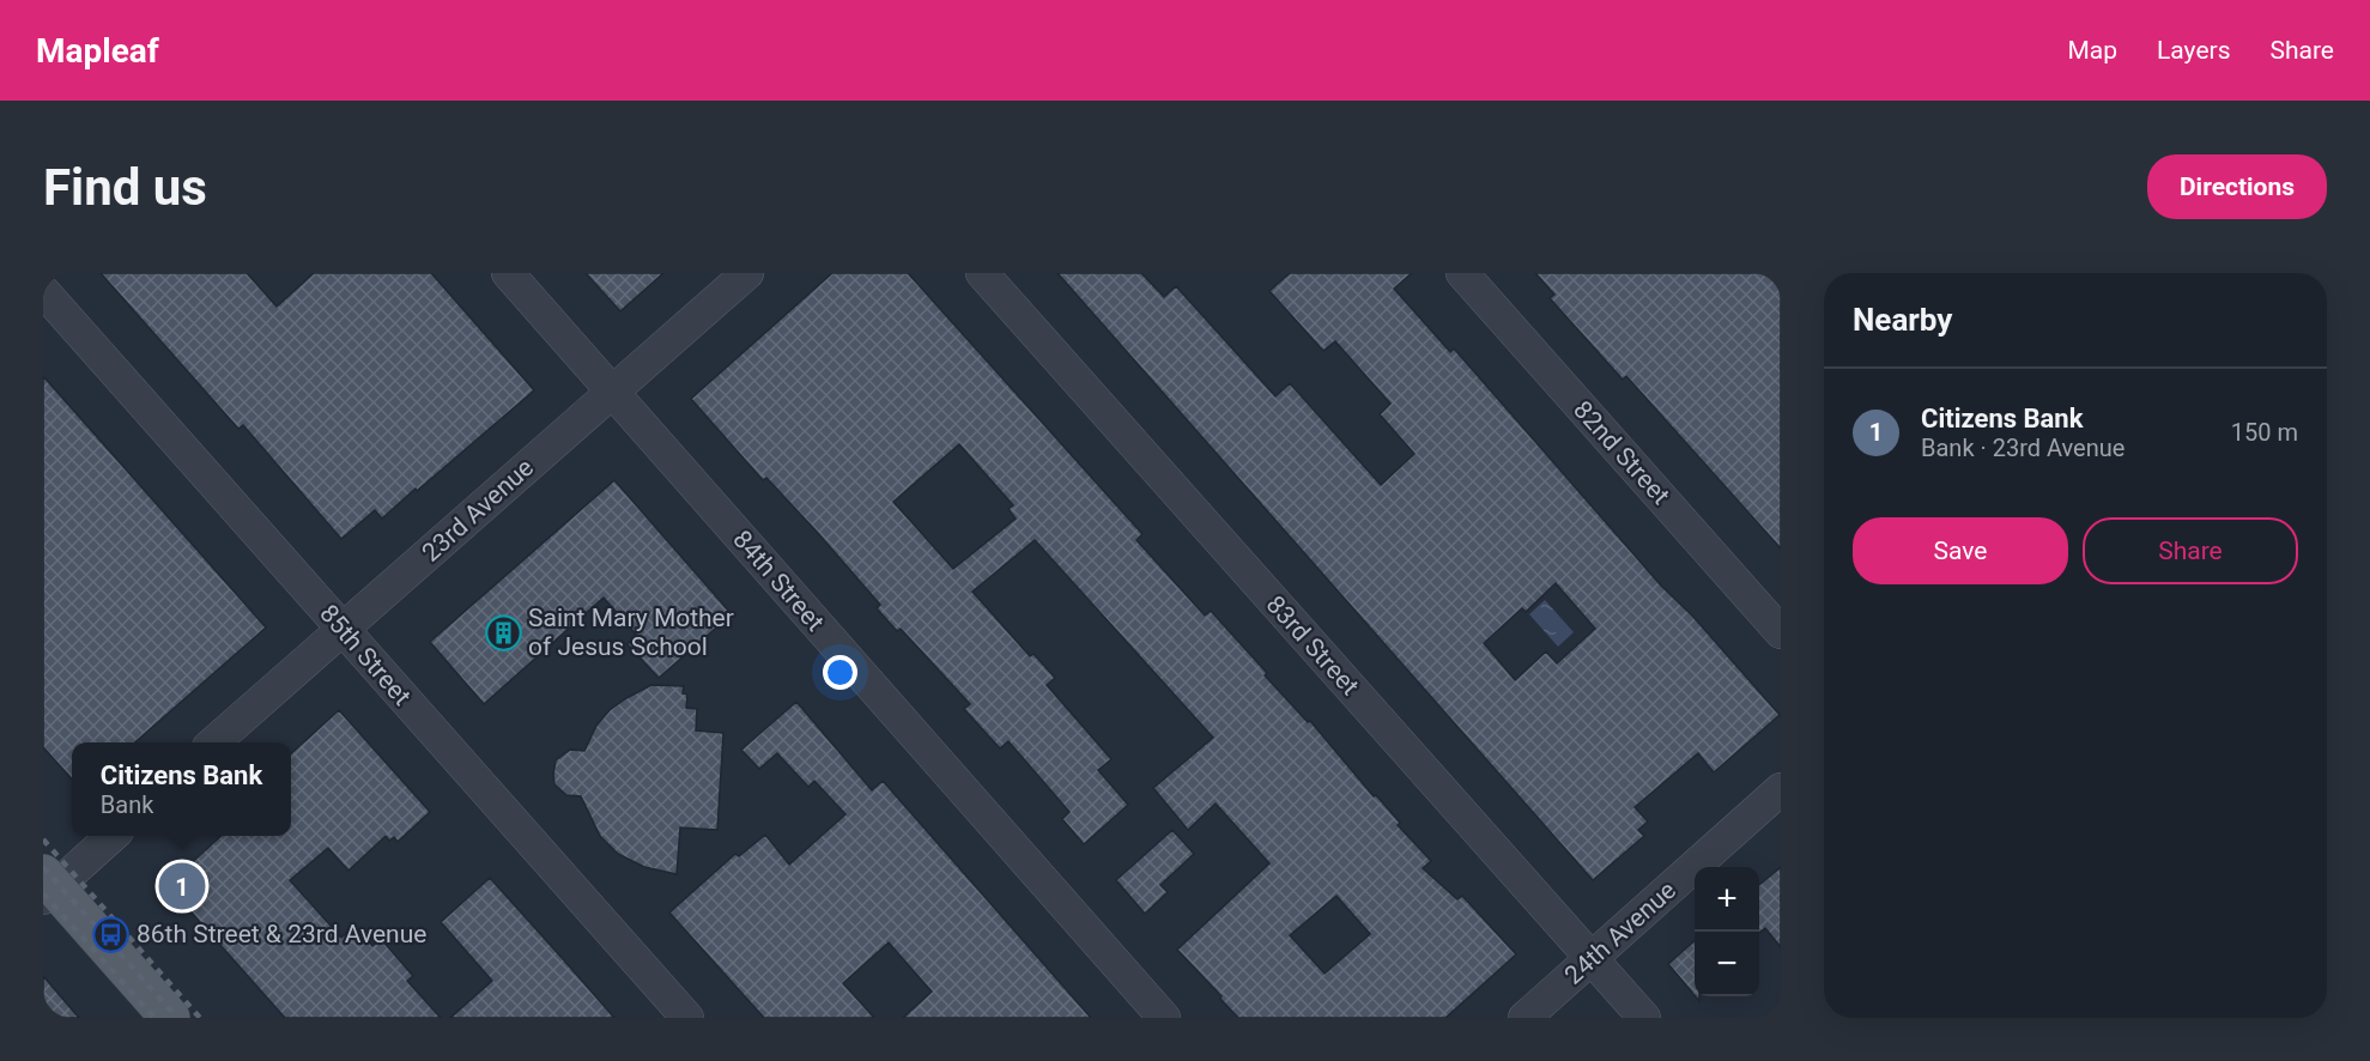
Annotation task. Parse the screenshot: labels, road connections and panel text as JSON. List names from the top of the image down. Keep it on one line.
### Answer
{"streets":{"street":["82nd Street","23rd Avenue","84th Street","83rd Street","85th Street","24th Avenue"]},"crossings":[["23rd Avenue","84th Street"],["23rd Avenue","85th Street"],["83rd Street","24th Avenue"]],"places":{"building":["Saint Mary Mother of Jesus School"],"bus stop":["86th Street & 23rd Avenue"]},"page":{"header":"Mapleaf","nav":["Map","Layers","Share"],"buttons":["Directions",["Save","Share"]],"title":"Find us","heading":"Nearby","list":[{"mark":"1","name":"Citizens Bank","note":"Bank · 23rd Avenue","value":"150 m"}],"popup":["Citizens Bank","Bank"],"pins":"1","map_buttons":["+","−"]}}
